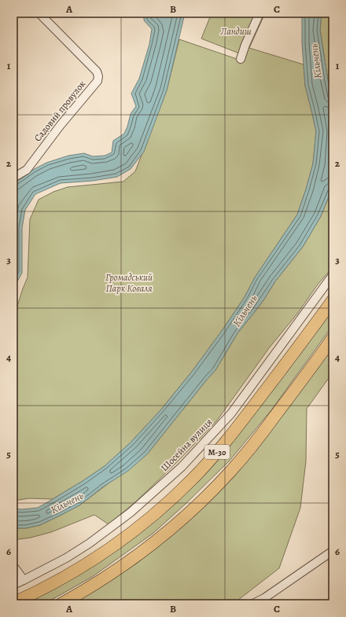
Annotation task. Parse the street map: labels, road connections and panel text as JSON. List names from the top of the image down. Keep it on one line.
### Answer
{"streets":{"highway":["М-30"],"street":["Садовий провулок","Шосейна вулиця"]},"water":["Кільчень"],"parks":["Ландиш","Громадський Парк Коваля"],"grid":{"columns":["A","B","C"],"rows":["1","2","3","4","5","6"]}}
